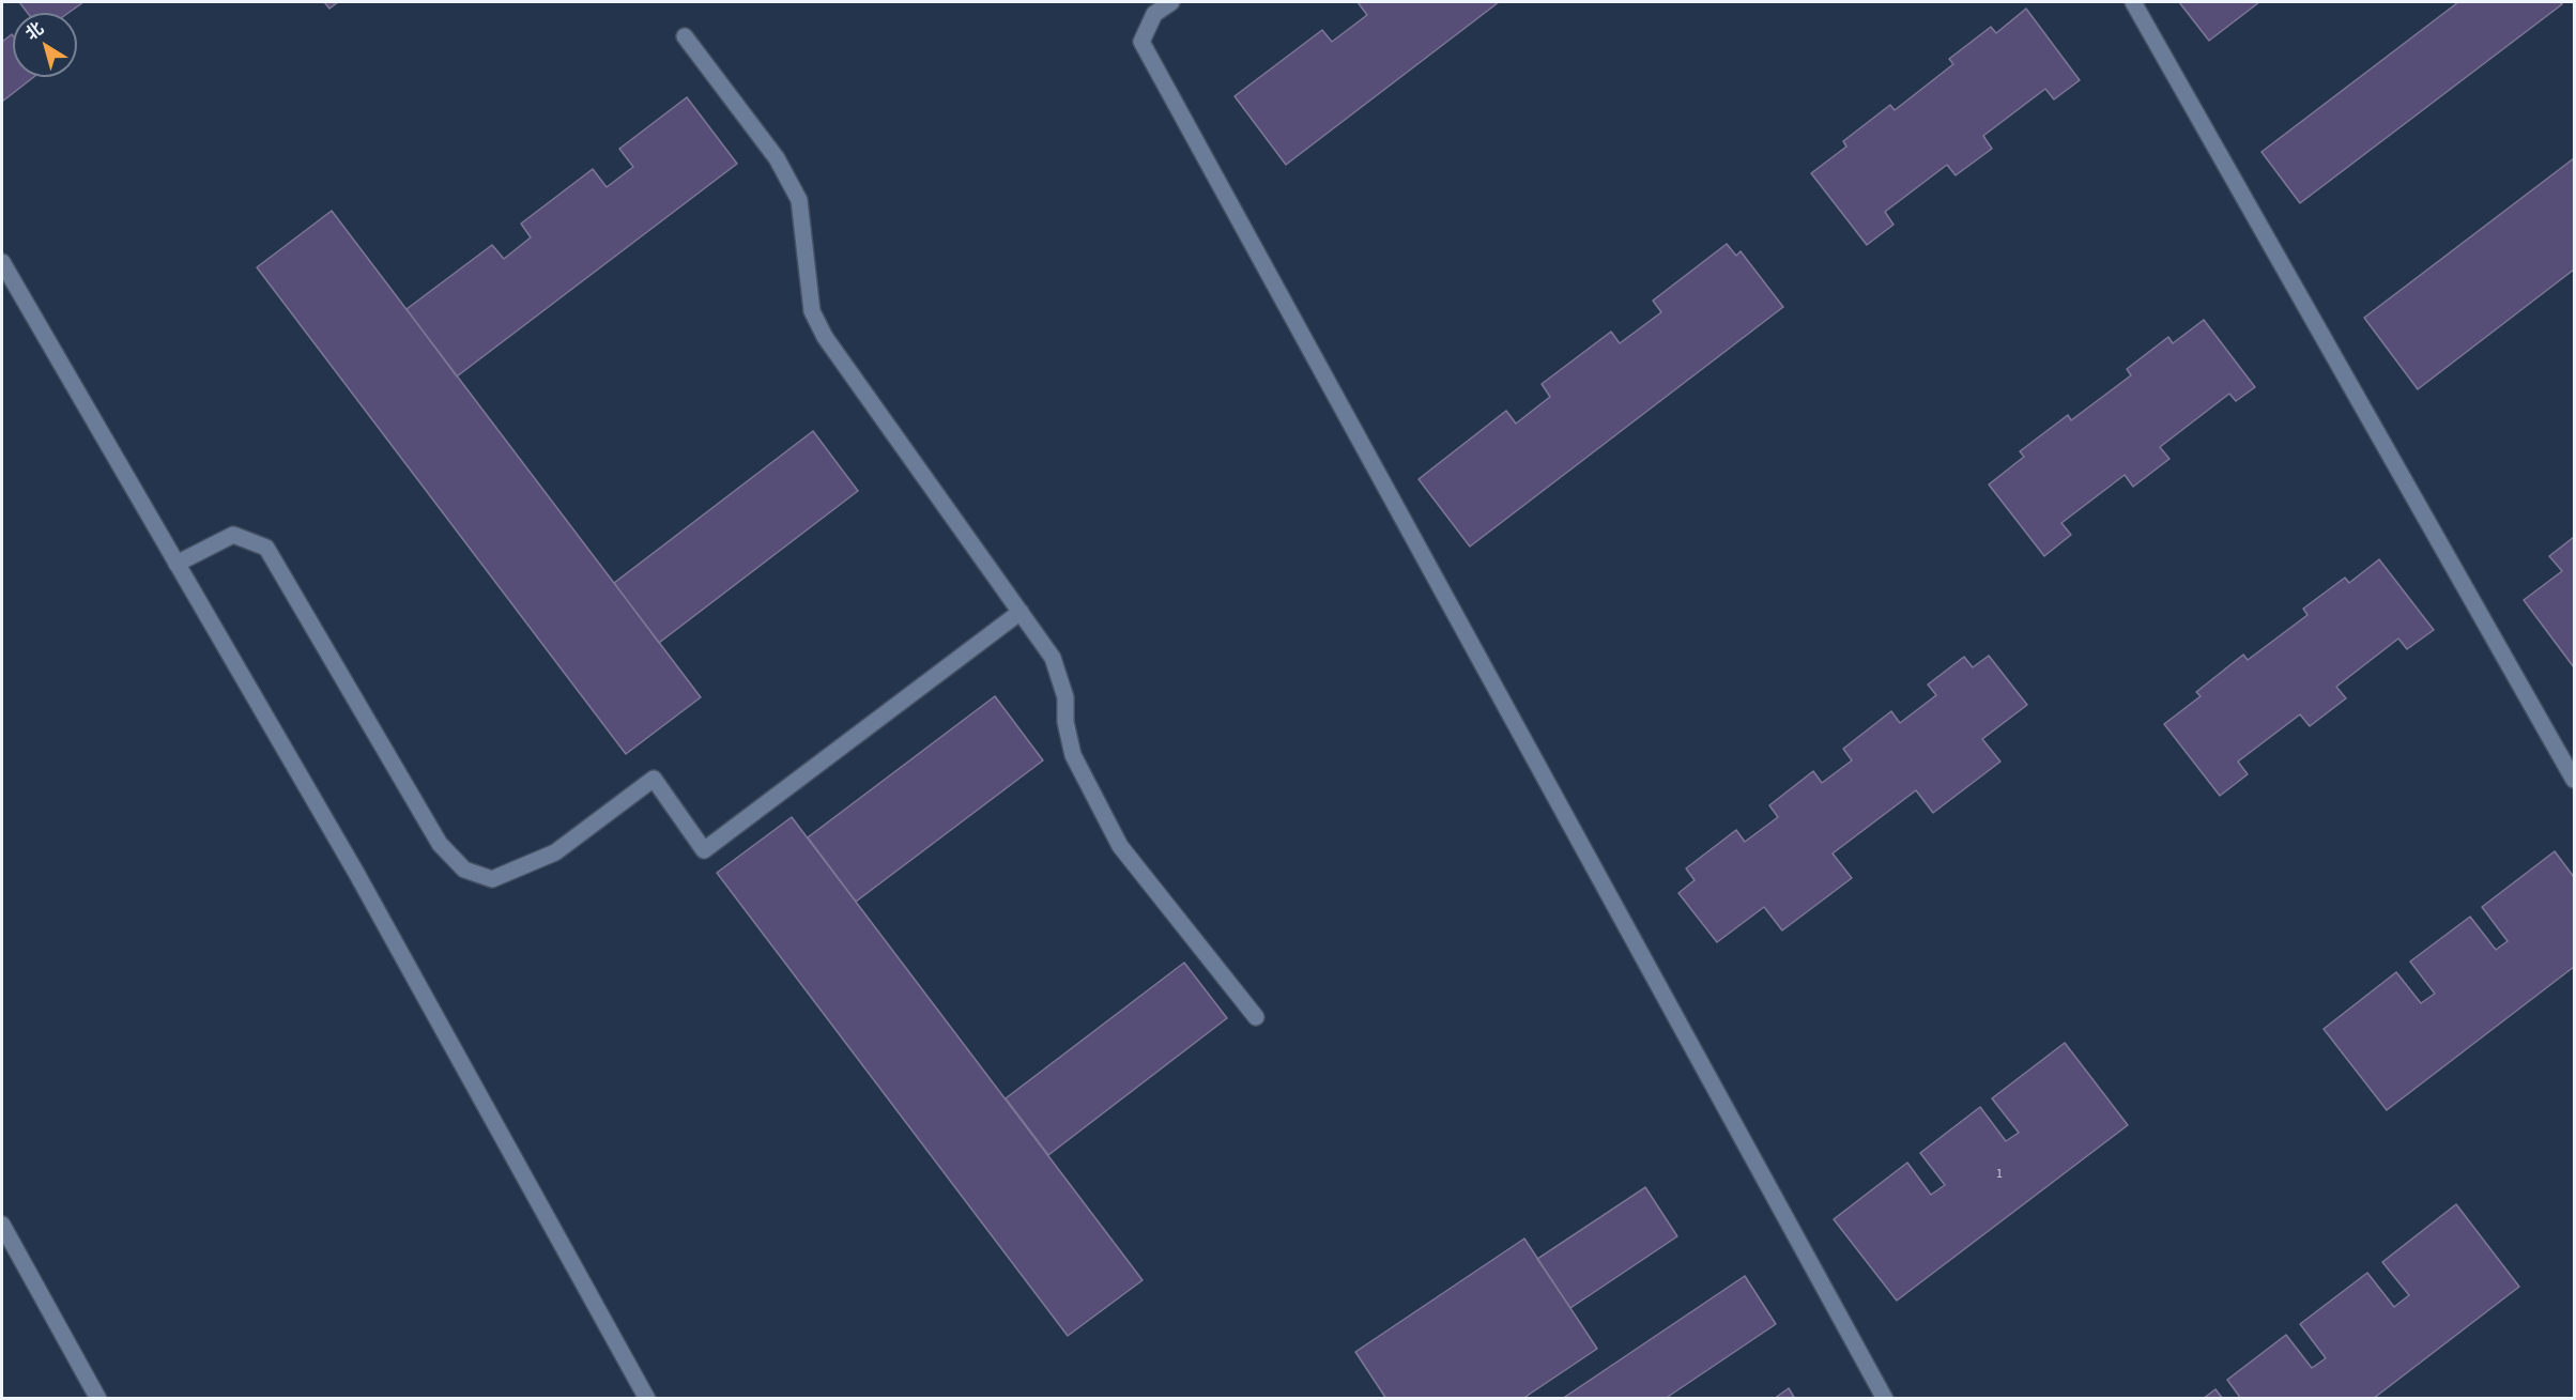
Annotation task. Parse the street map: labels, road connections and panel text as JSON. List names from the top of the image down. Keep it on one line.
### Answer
{"house_numbers":["1"],"north":"top left"}
